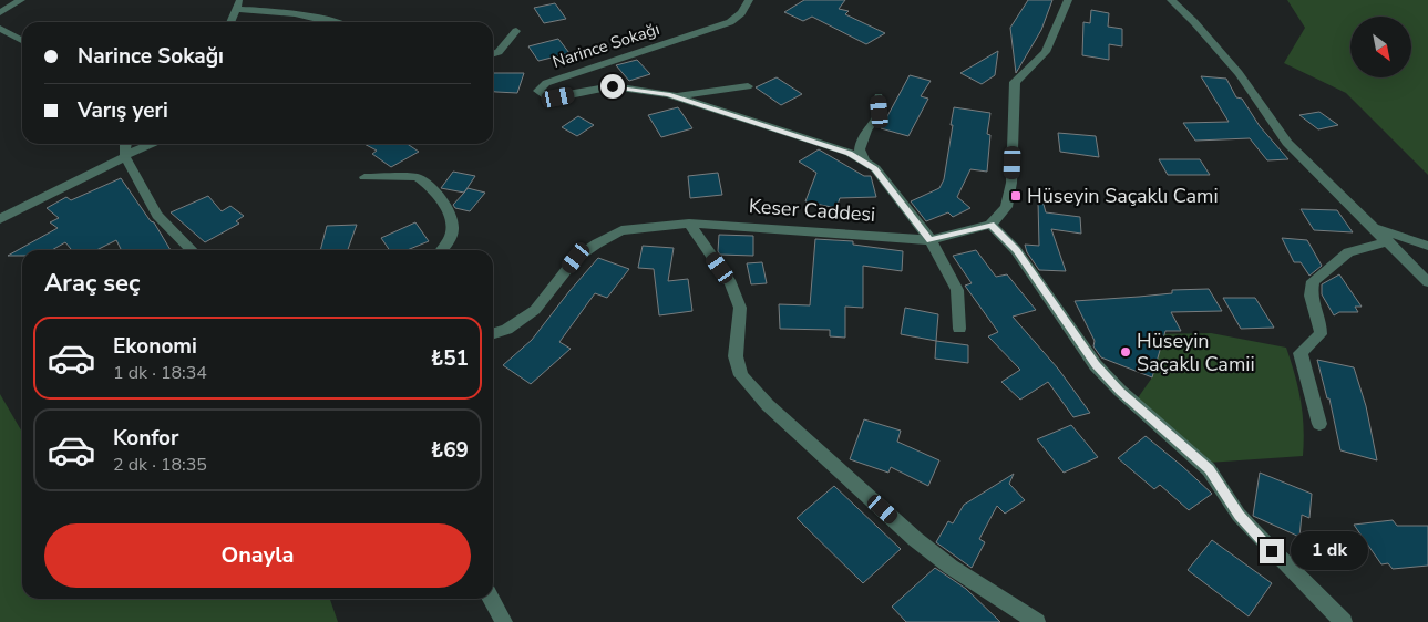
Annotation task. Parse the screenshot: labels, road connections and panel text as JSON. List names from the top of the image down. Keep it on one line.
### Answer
{"streets":{"street":["Narince Sokağı","Keser Caddesi"]},"crossings":[["Narince Sokağı","Keser Caddesi"]],"places":{"transit":["Hüseyin Saçaklı Cami"],"other":["Hüseyin Saçaklı Camii"]},"north":"bottom right","page":{"banner":["Narince Sokağı","Varış yeri"],"heading":"Araç seç","list":[{"name":"Ekonomi","note":"1 dk · 18:34","value":"₺51"},{"name":"Konfor","note":"2 dk · 18:35","value":"₺69"}],"buttons":"Onayla","bubble":"1 dk"}}
